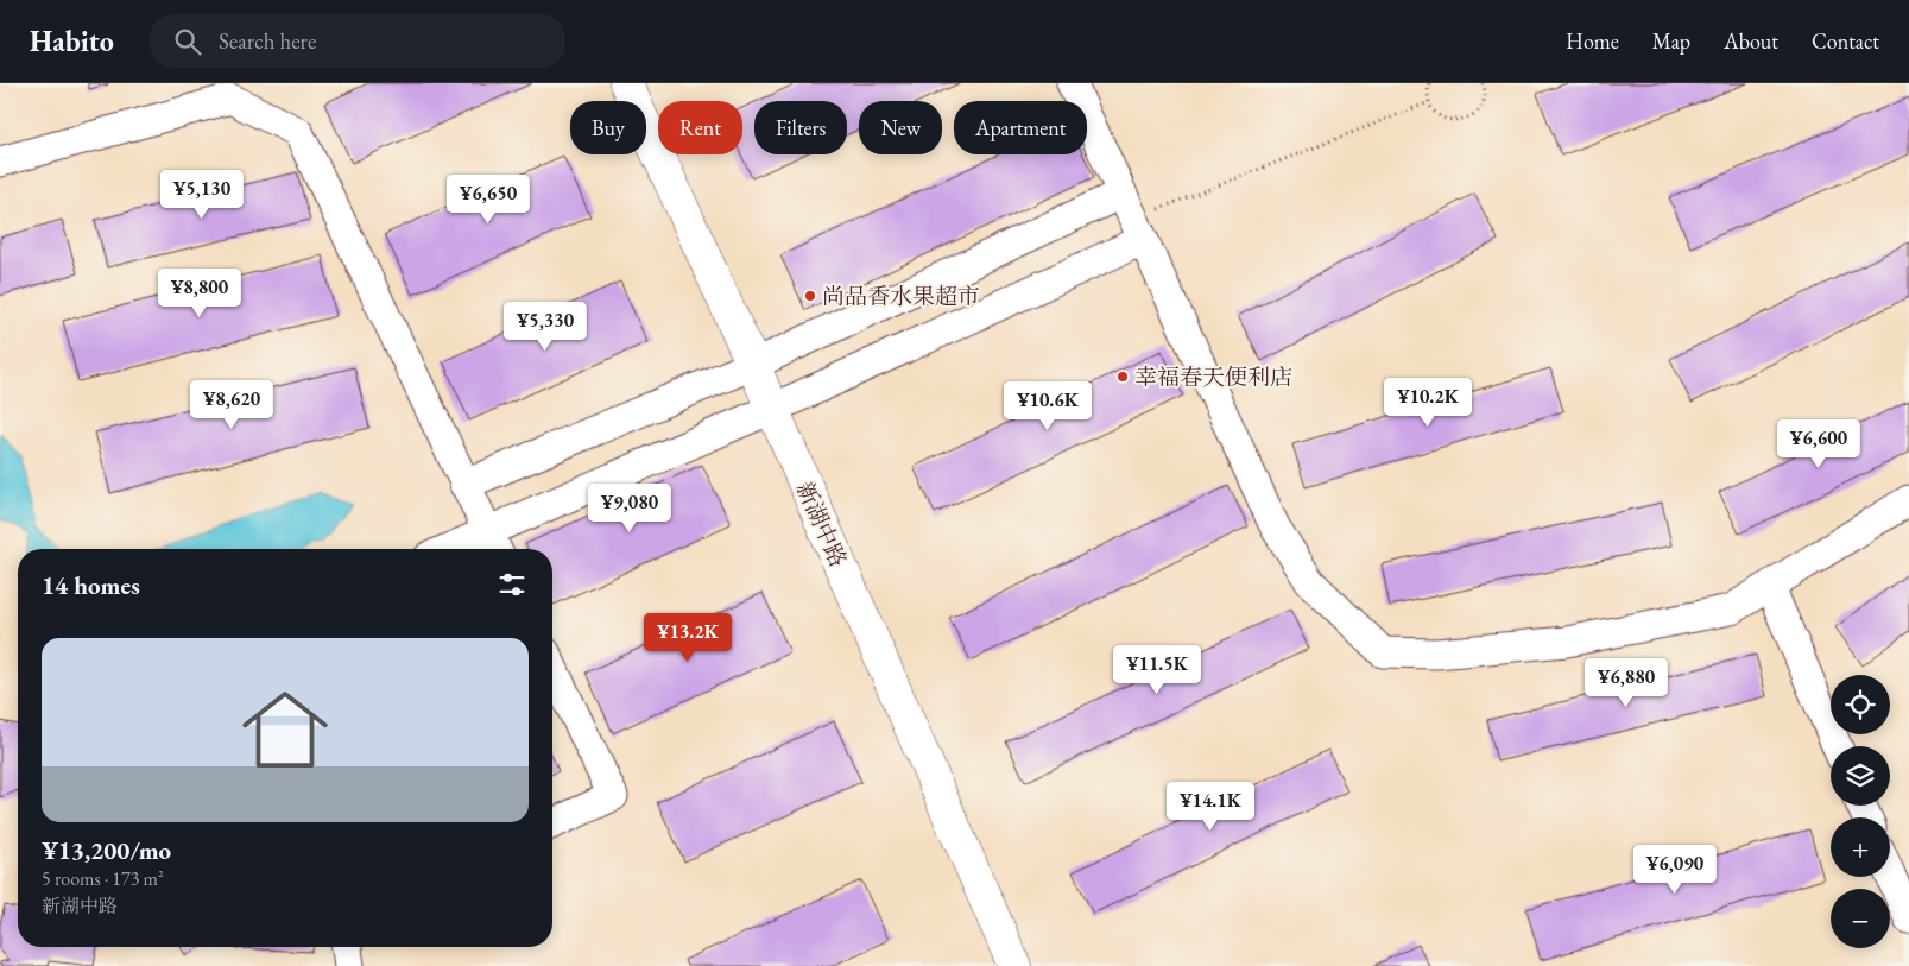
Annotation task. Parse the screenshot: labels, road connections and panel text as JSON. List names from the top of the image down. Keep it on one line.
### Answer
{"streets":{"street":["新湖中路"]},"places":["尚品香水果超市","幸福春天便利店"],"page":{"header":"Habito","search":"Search here","nav":["Home","Map","About","Contact"],"chip":["Buy","Rent","Filters","New","Apartment"],"price":["¥5,130","¥6,650","¥8,800","¥5,330","¥10.2K","¥8,620","¥10.6K","¥6,600","¥9,080","¥13.2K","¥11.5K","¥6,880","¥14.1K","¥6,090"],"heading":"14 homes","list":[{"name":"¥13,200/mo","note":"5 rooms · 173 m² · 新湖中路"}],"map_buttons":["+","−"]}}
